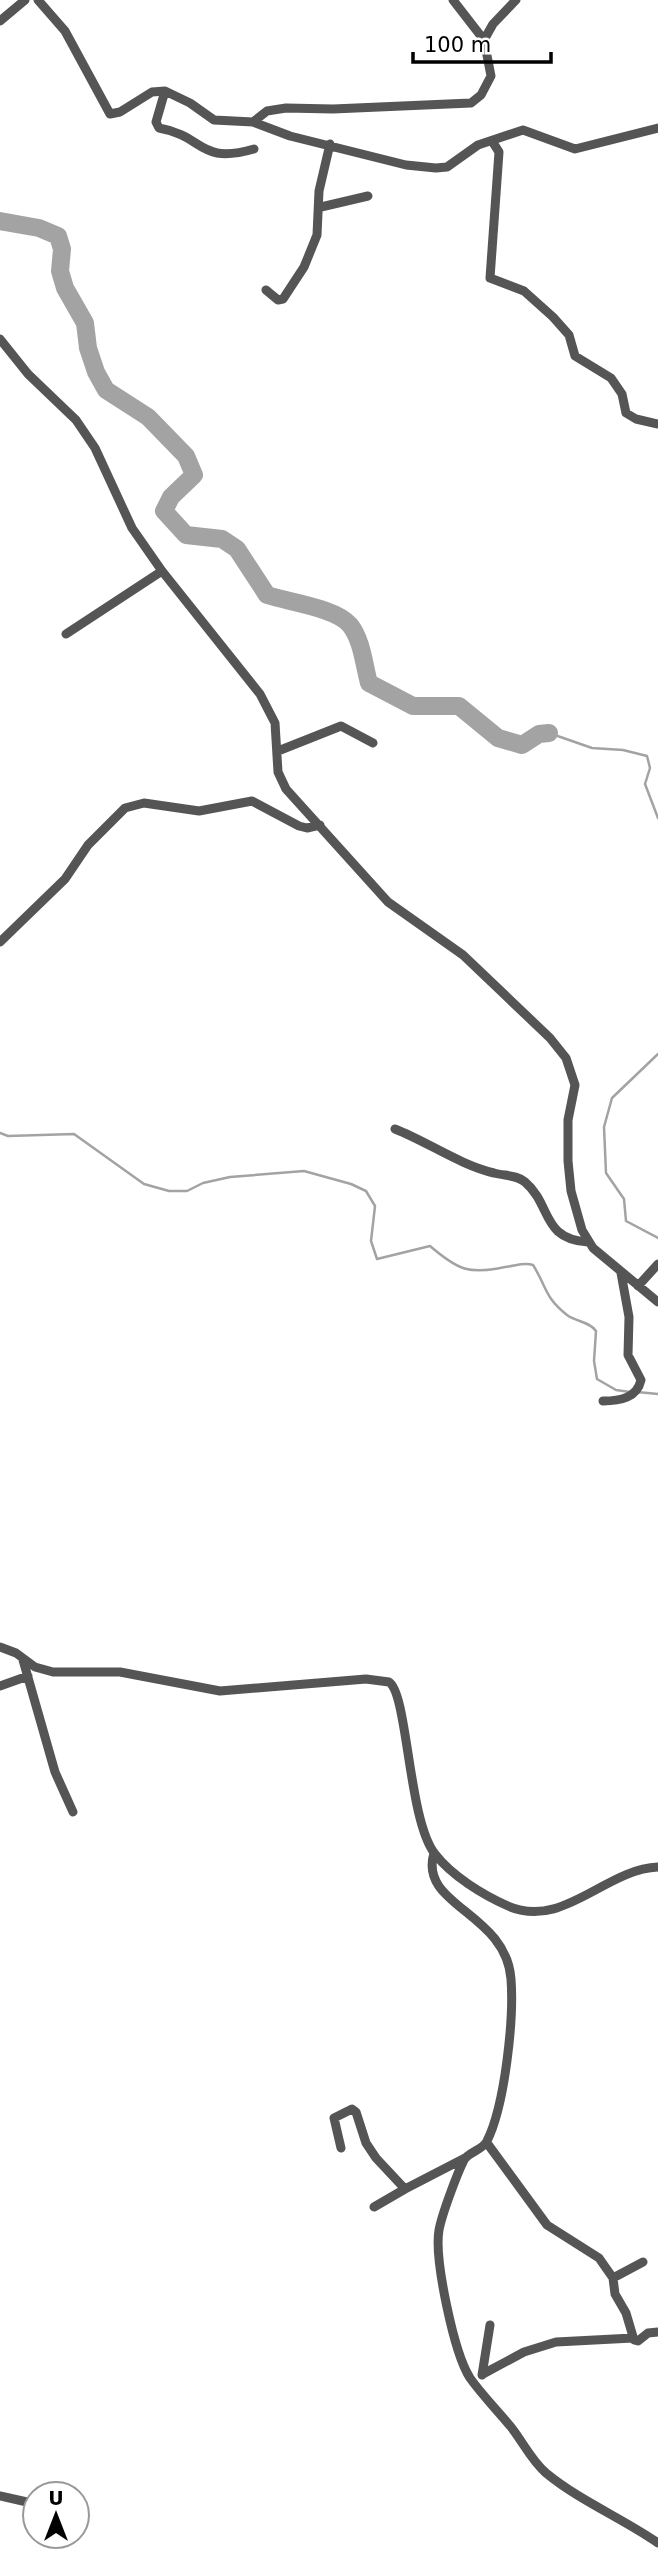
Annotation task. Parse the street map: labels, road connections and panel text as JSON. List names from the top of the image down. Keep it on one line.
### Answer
{"scale_bar":"100 m","north":"top"}
